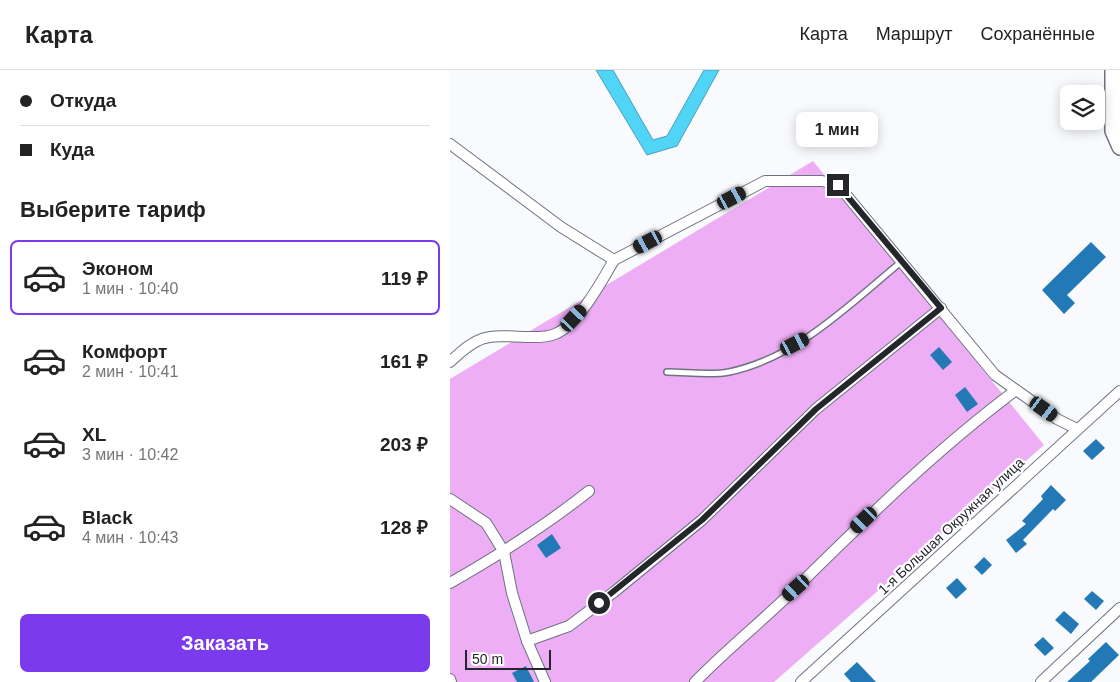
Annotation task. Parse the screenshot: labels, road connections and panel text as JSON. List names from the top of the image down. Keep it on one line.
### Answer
{"streets":{"street":["1-я Большая Окружная улица"]},"scale_bar":"50 m","page":{"header":"Карта","nav":["Карта","Маршрут","Сохранённые"],"banner":["Откуда","Куда"],"bubble":"1 мин","heading":"Выберите тариф","list":[{"name":"Эконом","note":"1 мин · 10:40","value":"119 ₽"},{"name":"Комфорт","note":"2 мин · 10:41","value":"161 ₽"},{"name":"XL","note":"3 мин · 10:42","value":"203 ₽"},{"name":"Black","note":"4 мин · 10:43","value":"128 ₽"}],"buttons":"Заказать","scale":"50 m"}}
